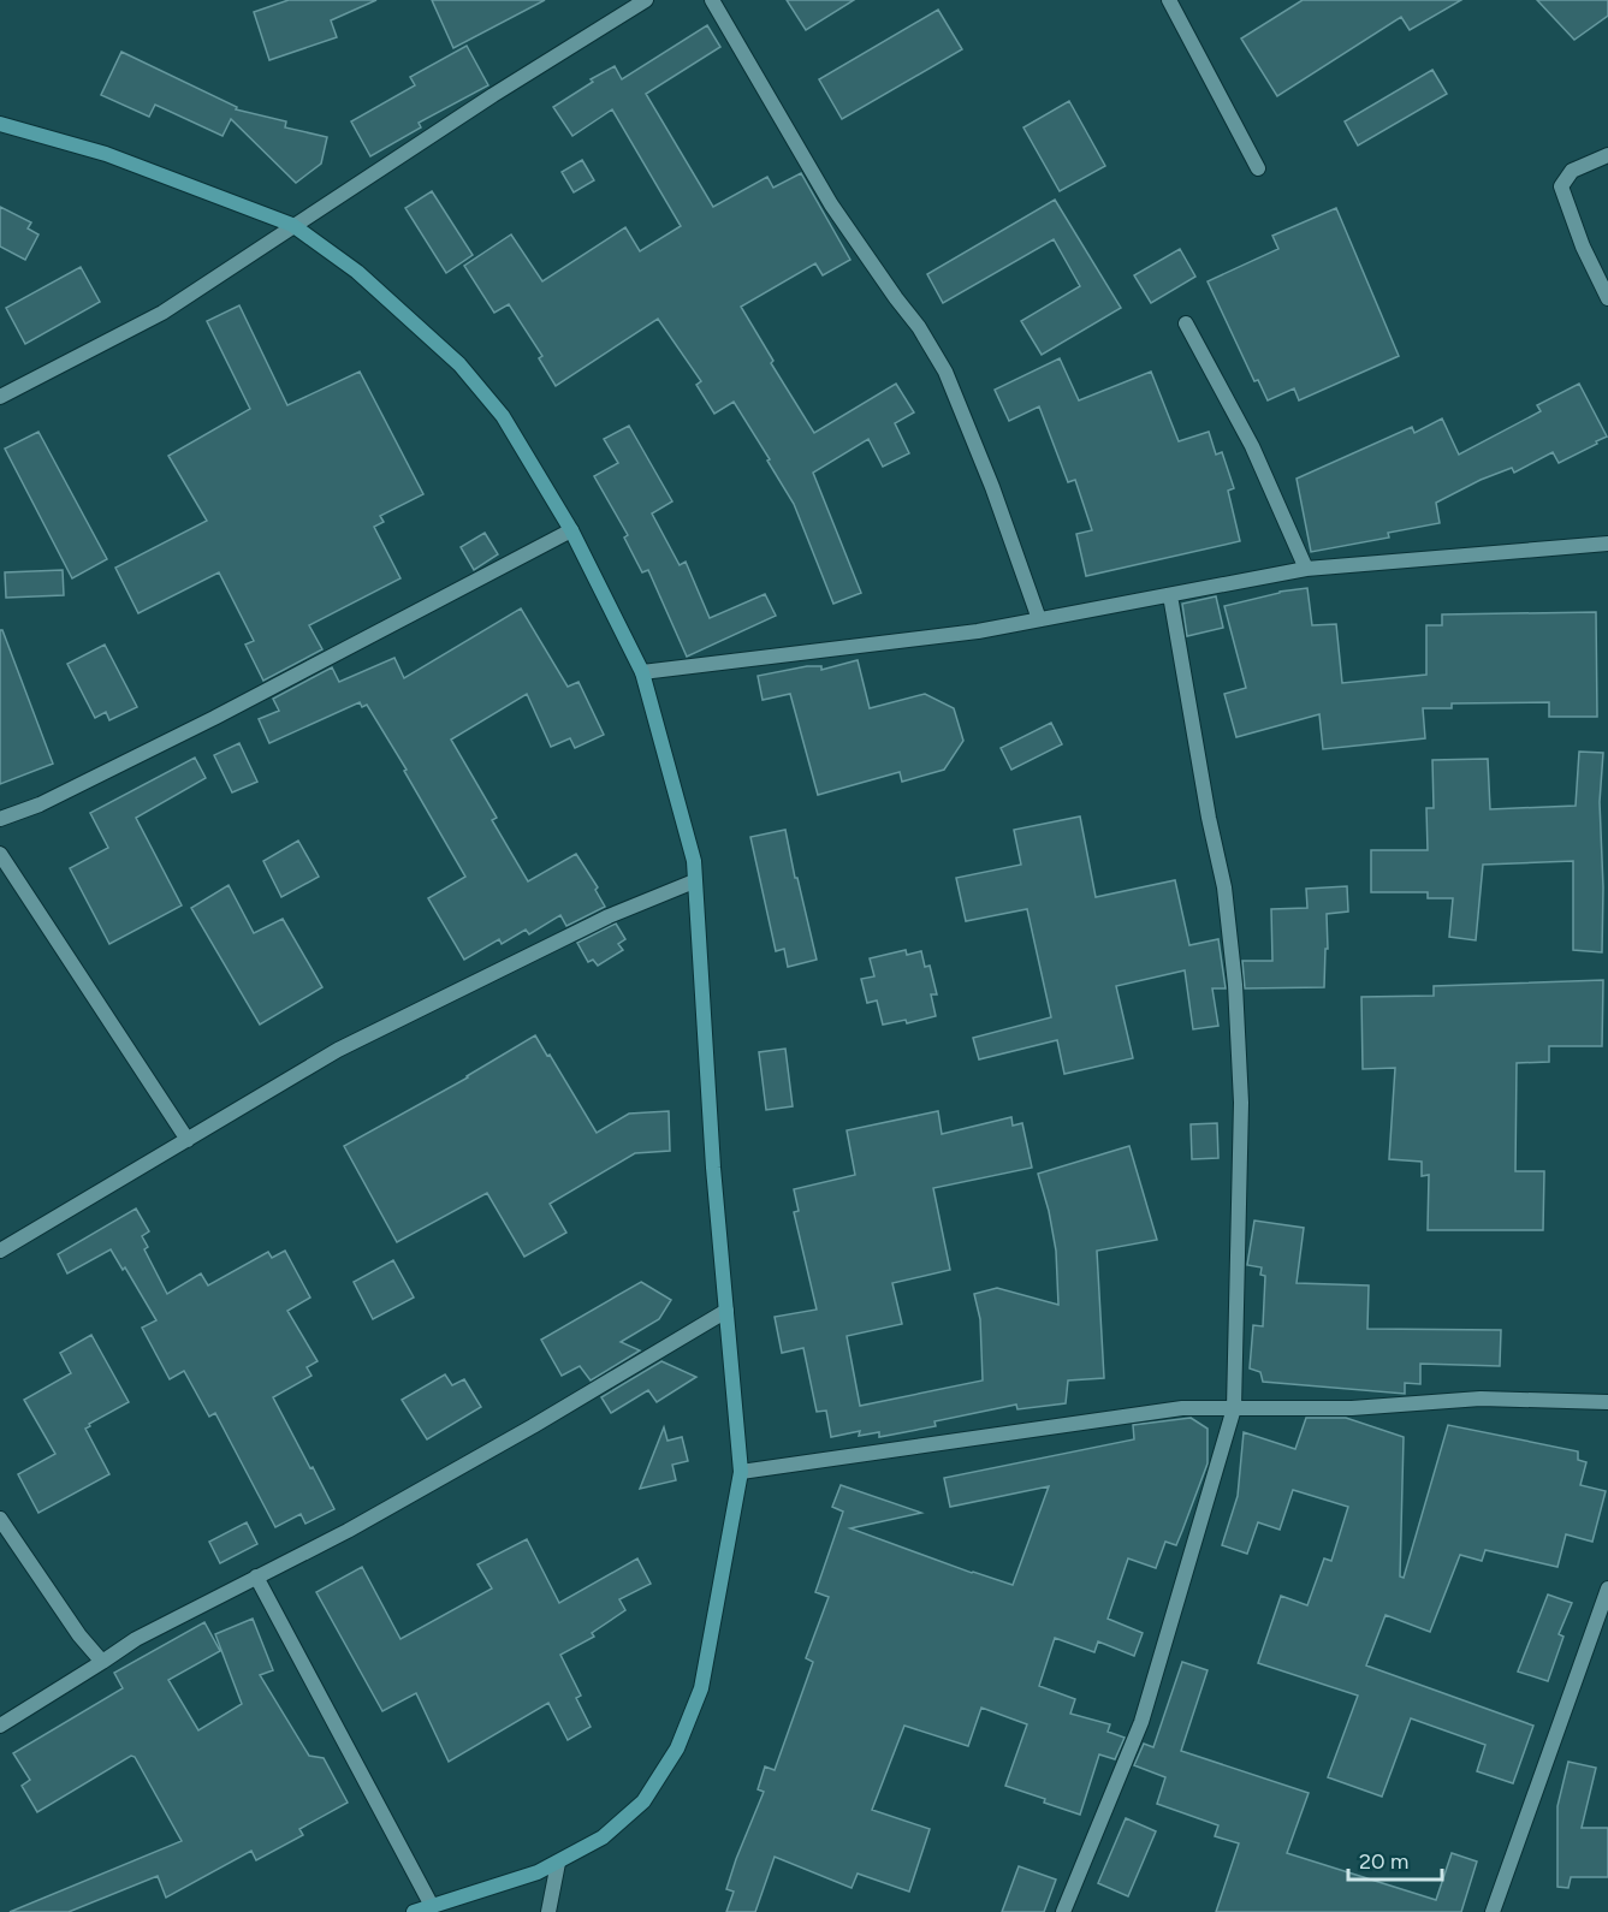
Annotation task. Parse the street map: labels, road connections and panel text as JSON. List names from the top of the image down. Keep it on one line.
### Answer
{"scale_bar":"20 m"}
